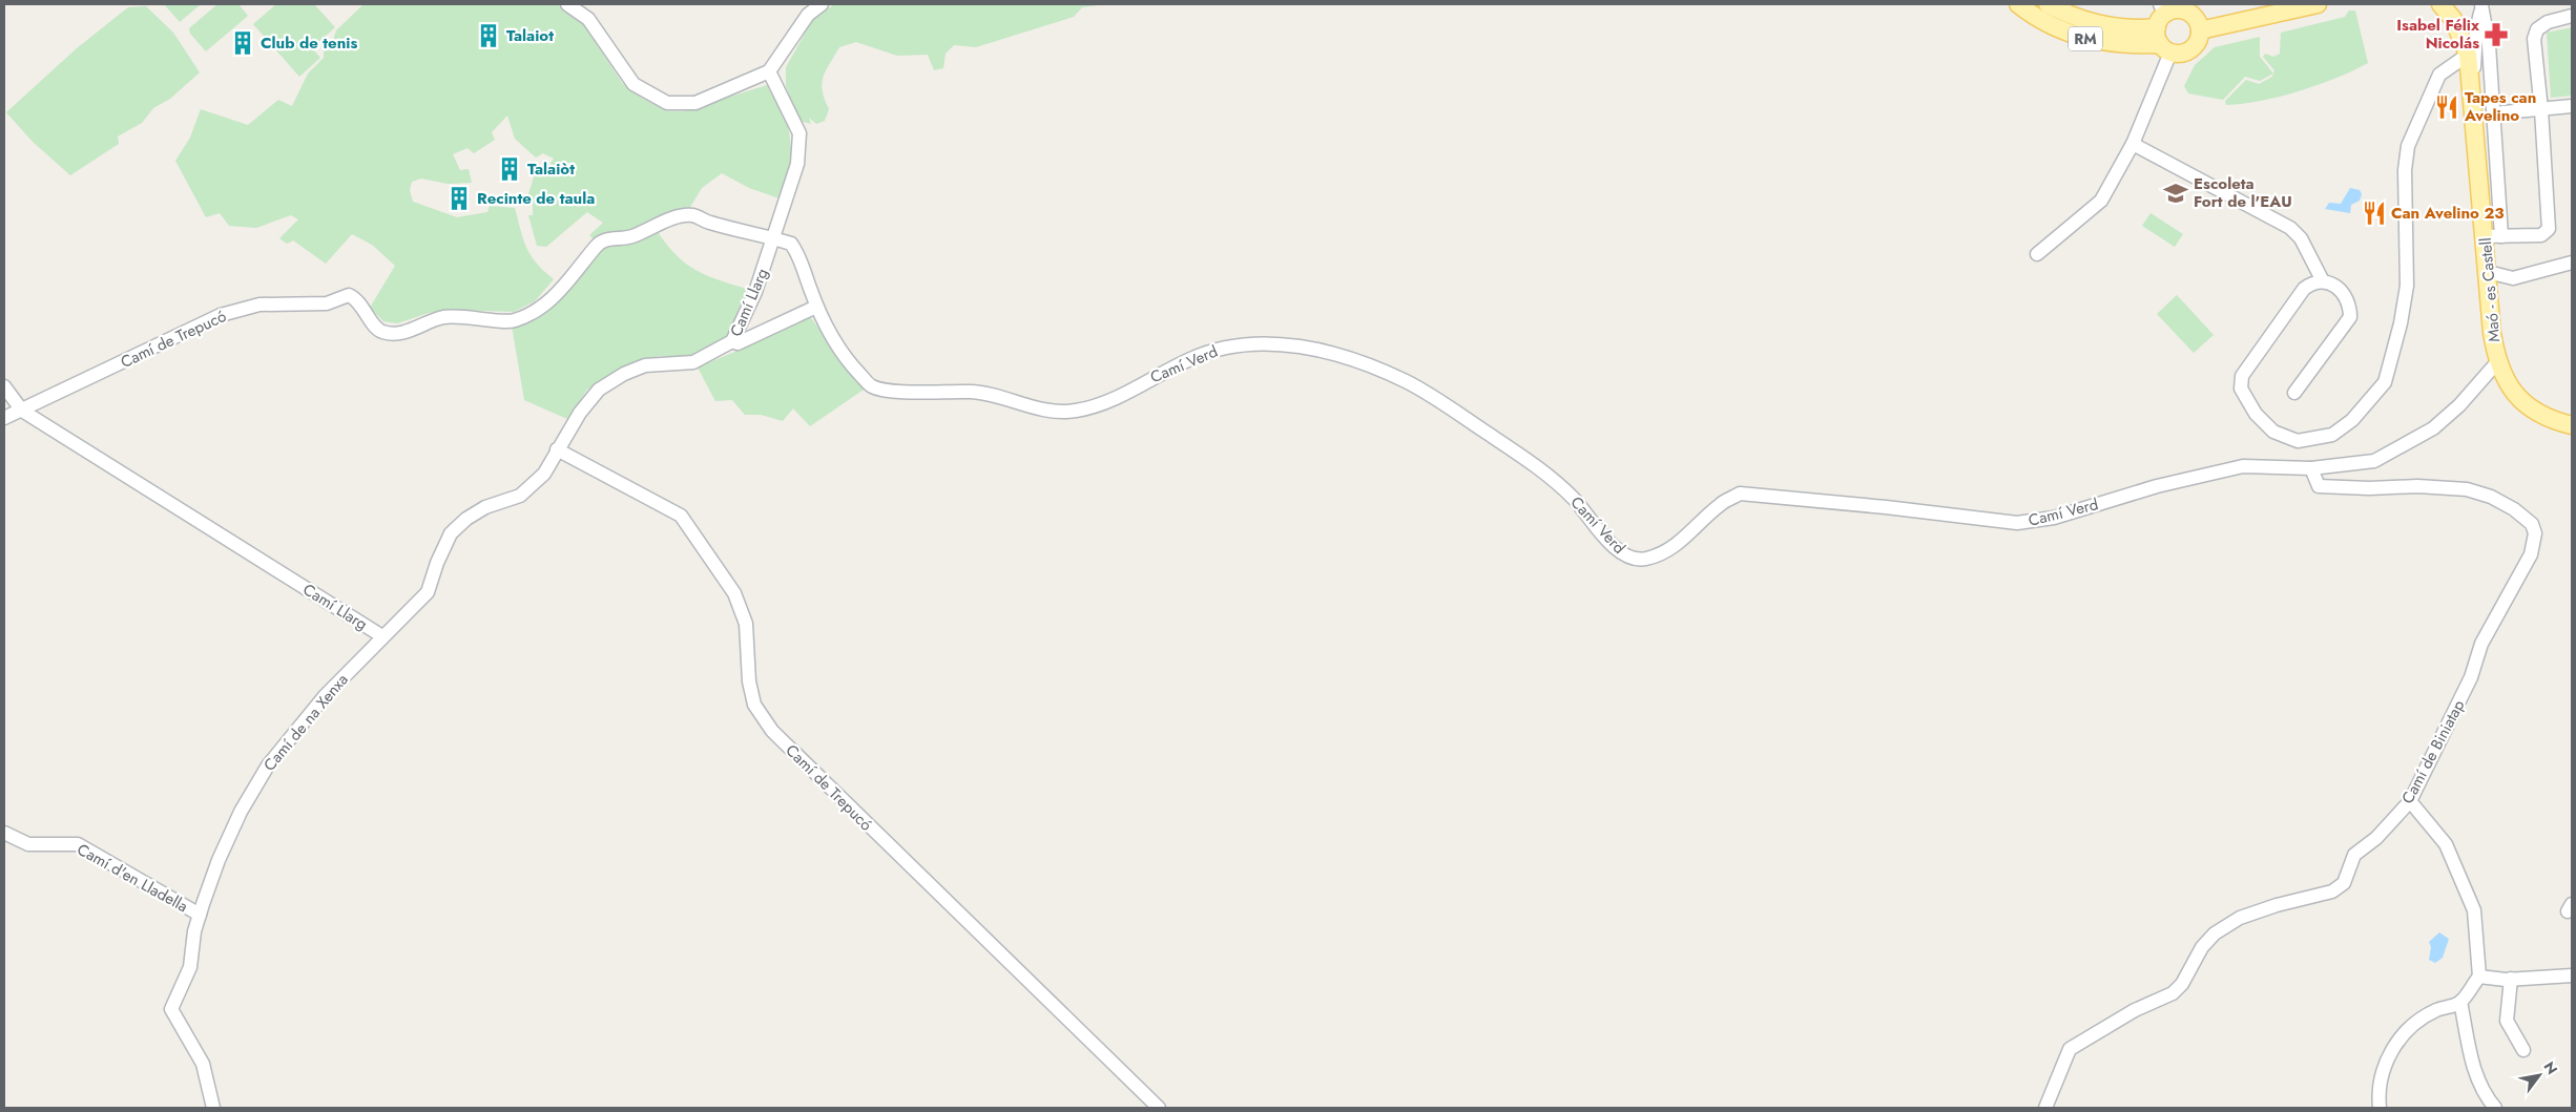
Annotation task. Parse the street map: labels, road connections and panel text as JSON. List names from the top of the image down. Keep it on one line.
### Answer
{"streets":{"main road":["RM","Maó - es Castell"],"street":["Camí Llarg","Camí de Trepucó","Camí Verd","Camí de na Xenxa","Camí de Biniatap","Camí d'en Lladella"]},"crossings":[["Maó - es Castell","Camí Verd"],["Camí Llarg","Camí de Trepucó"],["Camí Llarg","Camí Verd"],["Camí Llarg","Camí de na Xenxa"],["Camí de Trepucó","Camí Verd"],["Camí Verd","Camí de Biniatap"],["Camí de na Xenxa","Camí d'en Lladella"]],"places":{"pharmacy":["Isabel Félix Nicolás"],"building":["Talaiot","Club de tenis","Talaiòt","Recinte de taula"],"restaurant":["Tapes can Avelino","Can Avelino 23"],"school or university":["Escoleta Fort de l'EAU"]},"north":"top right"}
